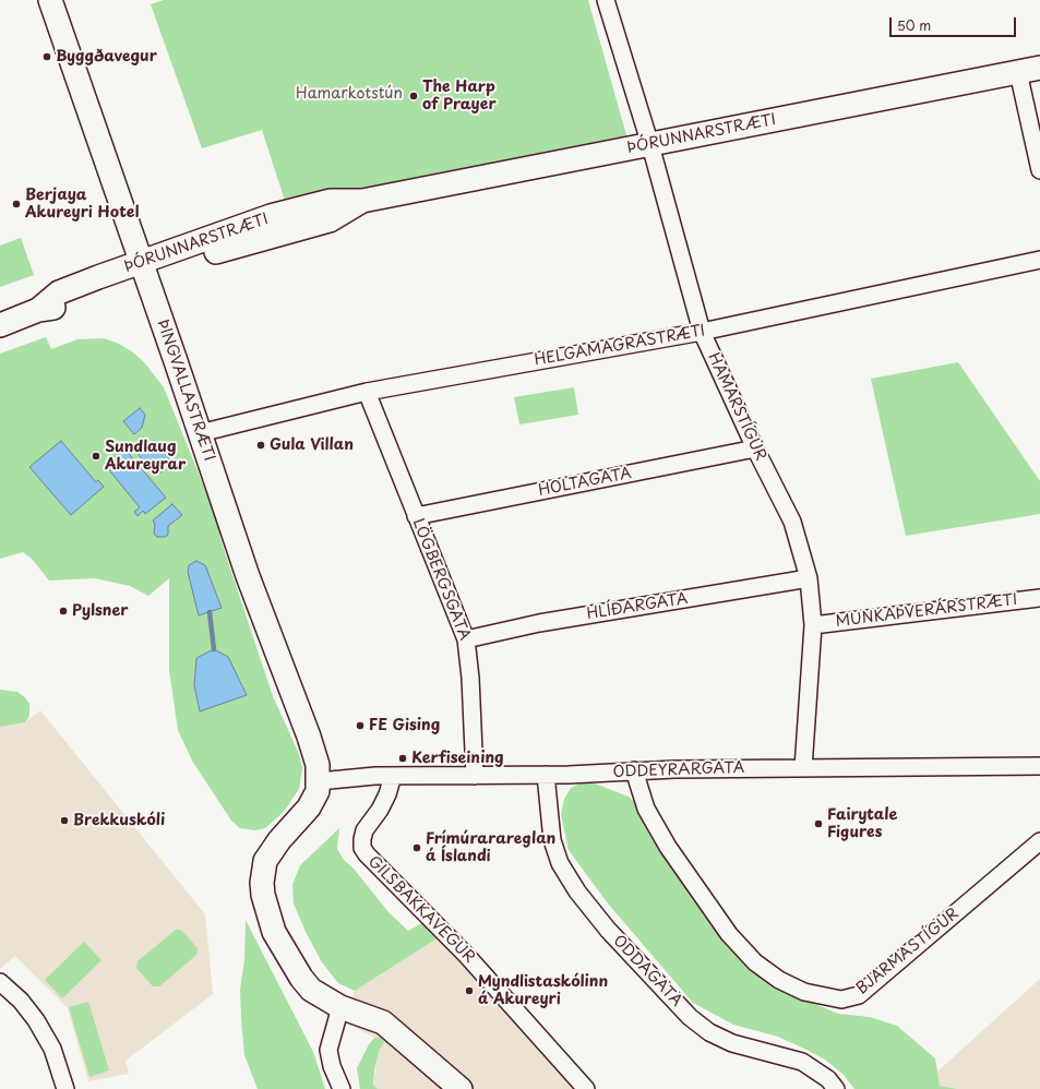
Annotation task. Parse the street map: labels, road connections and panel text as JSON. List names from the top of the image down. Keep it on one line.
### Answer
{"streets":{"main road":["ÞÓRUNNARSTRÆTI","ÞINGVALLASTRÆTI"],"street":["HELGAMAGRASTRÆTI","HAMARSTÍGUR","HOLTAGATA","LÖGBERGSGATA","HLÍÐARGATA","MUNKAÞVERÁRSTRÆTI","ODDEYRARGATA","GILSBAKKAVEGUR","BJARMASTÍGUR","ODDAGATA"]},"crossings":[["ÞÓRUNNARSTRÆTI","ÞINGVALLASTRÆTI"],["ÞÓRUNNARSTRÆTI","HAMARSTÍGUR"],["HELGAMAGRASTRÆTI","ÞINGVALLASTRÆTI"],["HELGAMAGRASTRÆTI","HAMARSTÍGUR"],["HELGAMAGRASTRÆTI","LÖGBERGSGATA"],["ÞINGVALLASTRÆTI","ODDEYRARGATA"],["HAMARSTÍGUR","HOLTAGATA"],["HAMARSTÍGUR","HLÍÐARGATA"],["HAMARSTÍGUR","MUNKAÞVERÁRSTRÆTI"],["HAMARSTÍGUR","ODDEYRARGATA"],["HOLTAGATA","LÖGBERGSGATA"],["LÖGBERGSGATA","HLÍÐARGATA"],["LÖGBERGSGATA","ODDEYRARGATA"],["ODDEYRARGATA","GILSBAKKAVEGUR"],["ODDEYRARGATA","BJARMASTÍGUR"],["ODDEYRARGATA","ODDAGATA"]],"parks":["Hamarkotstún"],"places":["Byggðavegur","The Harp of Prayer","Berjaya Akureyri Hotel","Gula Villan","Sundlaug Akureyrar","Pylsner","FE Gising","Kerfiseining","Brekkuskóli","Fairytale Figures","Frímúrarareglan á Íslandi","Myndlistaskólinn á Akureyri"],"scale_bar":"50 m"}
